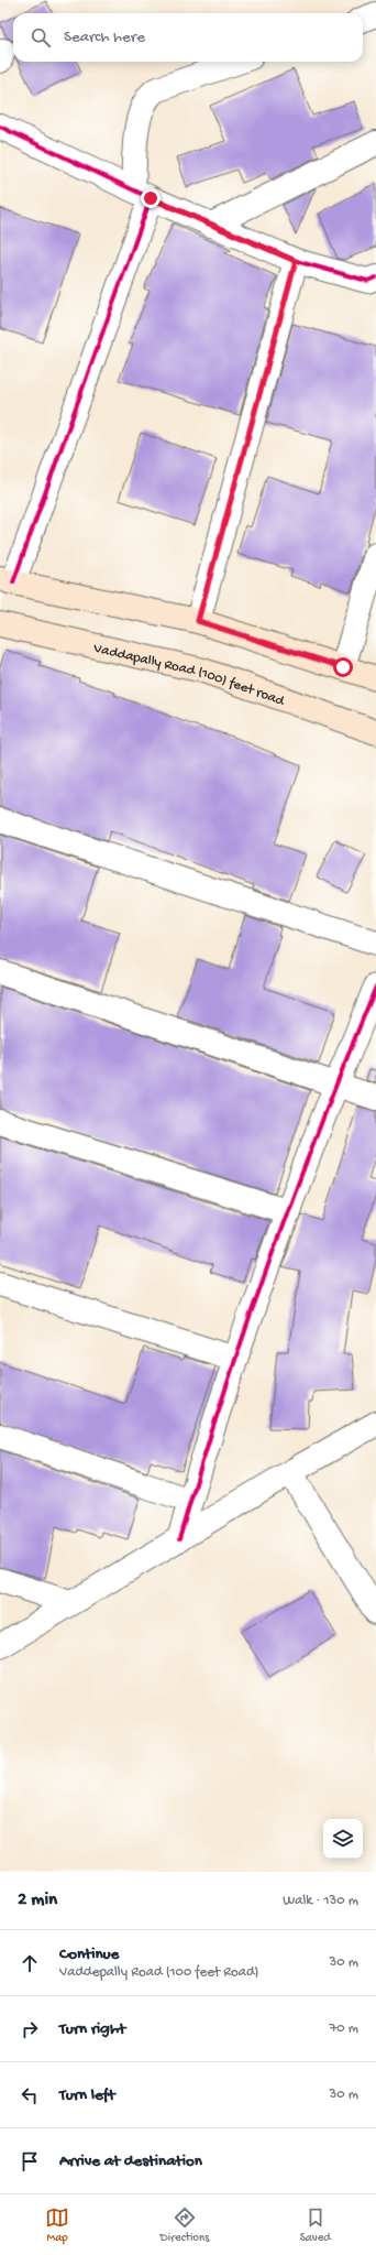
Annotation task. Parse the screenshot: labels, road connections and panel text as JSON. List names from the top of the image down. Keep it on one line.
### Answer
{"streets":{"main road":["Vaddapally Road (100) feet road"]},"page":{"search":"Search here","heading":["2 min","Walk · 130 m"],"list":[["Continue","Vaddepally Road (100 feet Road)","30 m"],["Turn right","70 m"],["Turn left","30 m"],"Arrive at destination"],"nav":["Map","Directions","Saved"]}}
